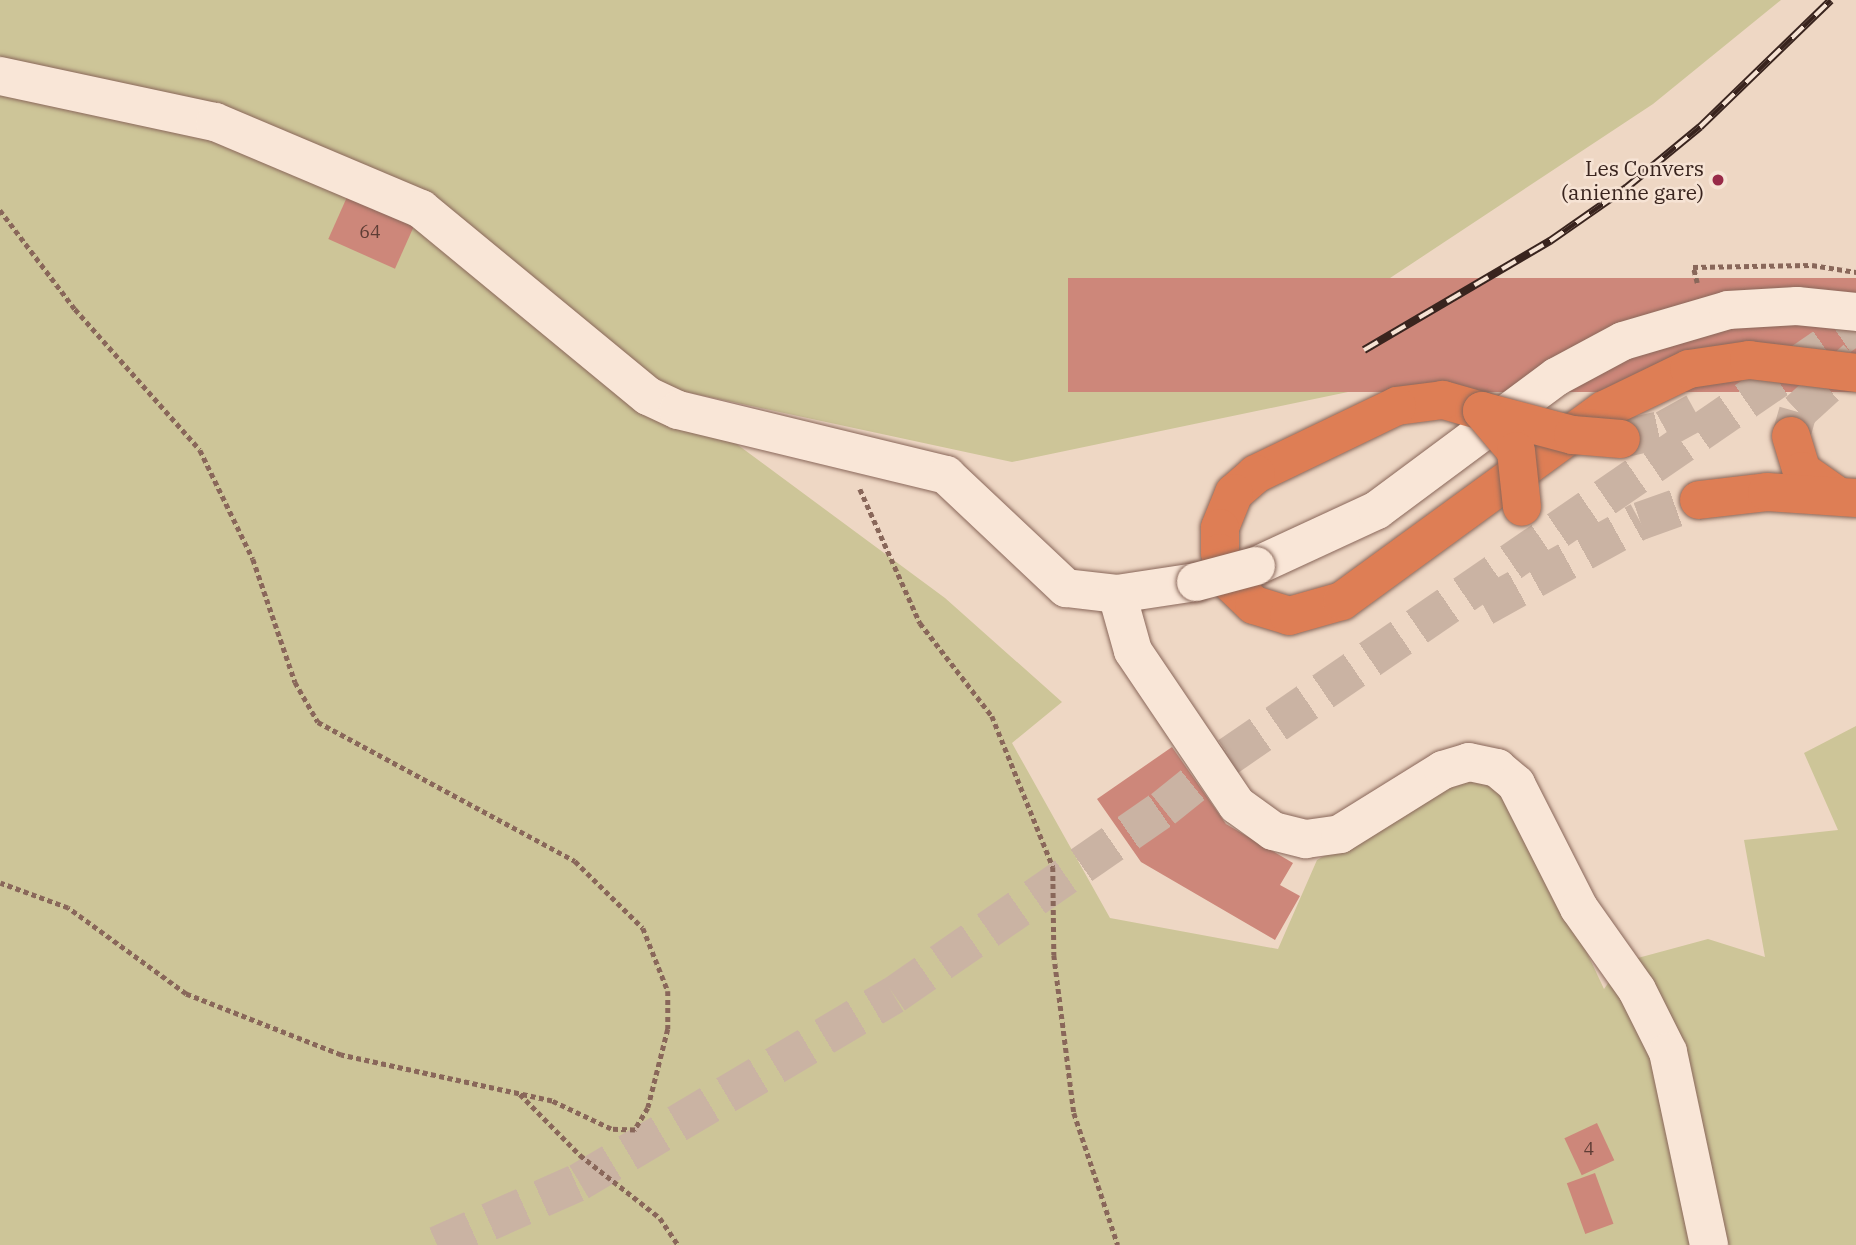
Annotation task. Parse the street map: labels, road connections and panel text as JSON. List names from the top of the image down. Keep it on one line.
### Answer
{"places":["Les Convers (anienne gare)"],"house_numbers":["64","4"]}
